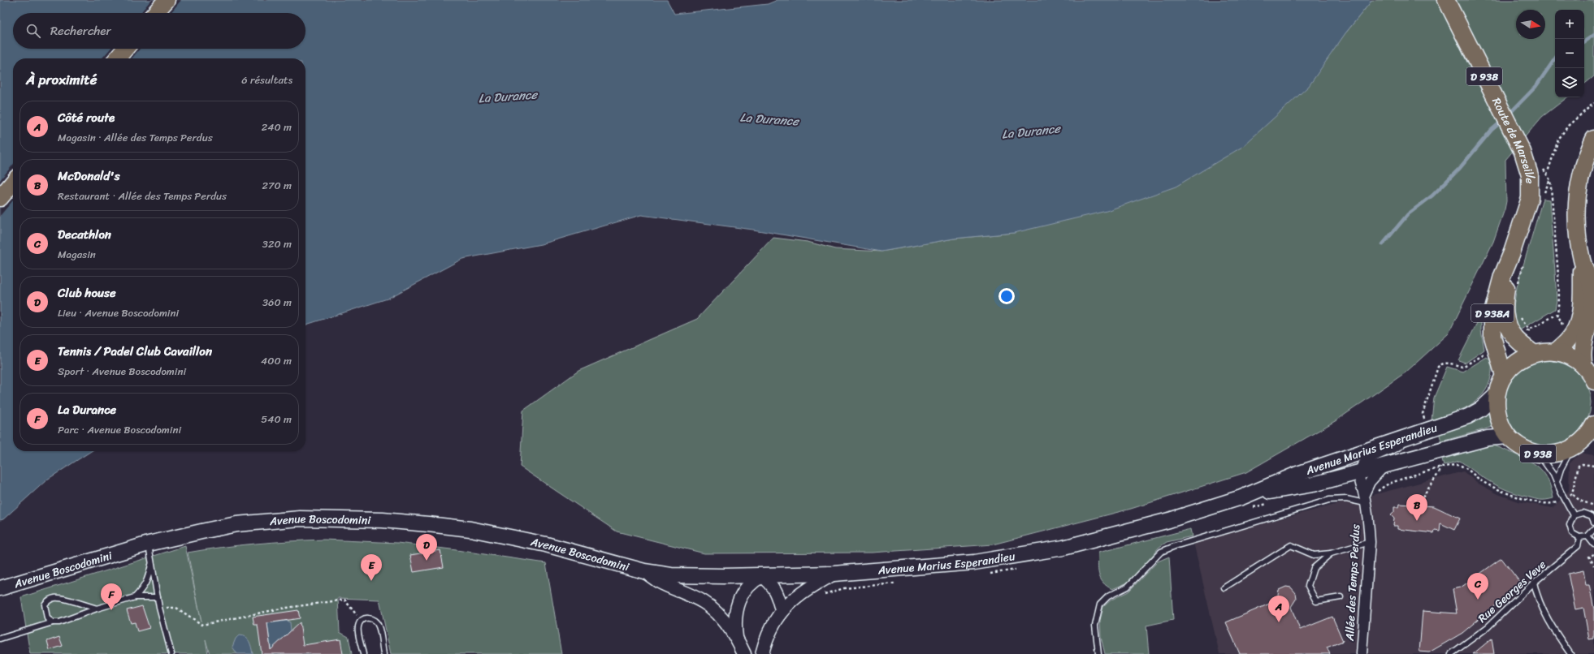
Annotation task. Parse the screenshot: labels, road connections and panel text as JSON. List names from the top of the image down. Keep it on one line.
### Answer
{"streets":{"main road":["D 938","Route de Marseille","D 938A","Avenue Marius Esperandieu","Avenue Boscodomini"],"street":["Allée des Temps Perdus"],"lane":["Rue Georges Veve"]},"crossings":[["D 938","Route de Marseille"],["D 938","Avenue Marius Esperandieu"],["Avenue Marius Esperandieu","Avenue Boscodomini"],["Avenue Marius Esperandieu","Allée des Temps Perdus"]],"water":["La Durance"],"north":"right","page":{"map_buttons":["+","−"],"search":"Rechercher","heading":["À proximité","6 résultats"],"list":[{"mark":"A","name":"Côté route","note":"Magasin · Allée des Temps Perdus","value":"240 m"},{"mark":"B","name":"McDonald's","note":"Restaurant · Allée des Temps Perdus","value":"270 m"},{"mark":"C","name":"Decathlon","note":"Magasin","value":"320 m"},{"mark":"D","name":"Club house","note":"Lieu · Avenue Boscodomini","value":"360 m"},{"mark":"E","name":"Tennis / Padel Club Cavaillon","note":"Sport · Avenue Boscodomini","value":"400 m"},{"mark":"F","name":"La Durance","note":"Parc · Avenue Boscodomini","value":"540 m"}],"pins":["B","D","E","C","F","A"]}}
